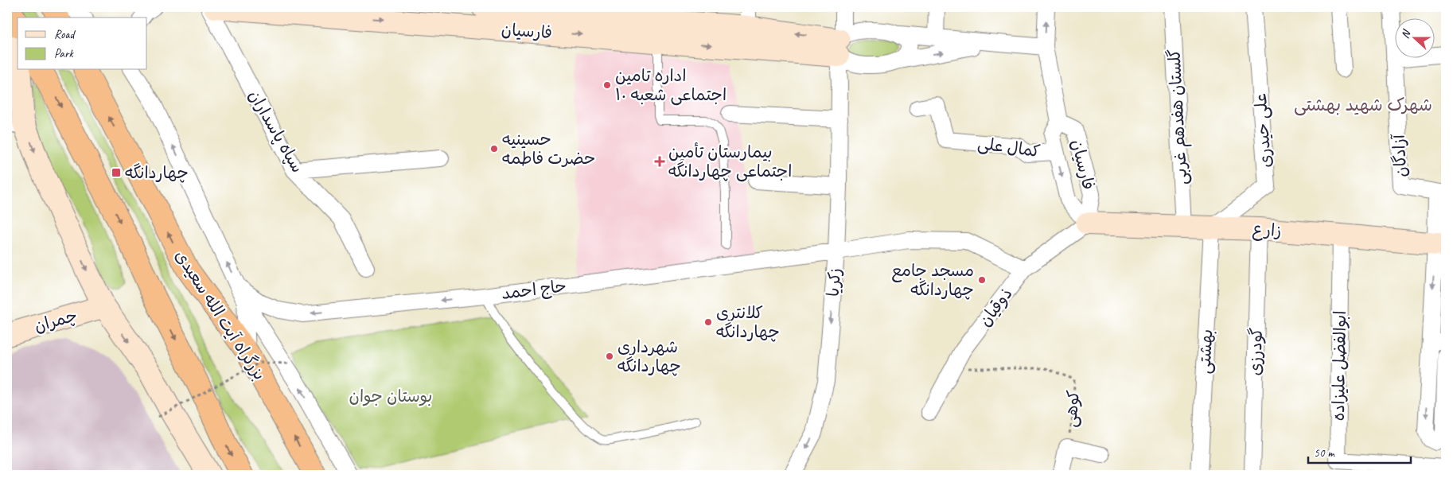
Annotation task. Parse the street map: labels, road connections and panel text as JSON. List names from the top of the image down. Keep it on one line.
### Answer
{"streets":{"highway":["بزرگراه آیت الله سعیدی"],"street":["فارسیان","گلستان هفدهم غربی","علی حیدری","سپاه پاسداران","کمال علی","آزادگان","زارع","زکریا","حاج احمد","ذوقیان","چمران","بهشتی","گودرزی","ابوالفضل علیزاده","کوهی"]},"crossings":[["فارسیان","کمال علی"],["فارسیان","زارع"],["فارسیان","زکریا"],["فارسیان","ذوقیان"],["گلستان هفدهم غربی","زارع"],["علی حیدری","زارع"],["علی حیدری","بهشتی"],["زارع","ذوقیان"],["زارع","بهشتی"],["زارع","گودرزی"],["زارع","ابوالفضل علیزاده"],["زکریا","حاج احمد"],["حاج احمد","ذوقیان"]],"one_way":["زکریا"],"districts":["شهرک شهید بهشتی"],"parks":["بوستان جوان"],"places":{"other":["اداره تامین اجتماعی شعبه ۱۰","حسینیه حضرت فاطمه","مسجد جامع چهاردانگه","کلانتری چهاردانگه","شهرداری چهاردانگه"],"health":["بیمارستان تأمین اجتماعی چهاردانگه"],"transit":["چهاردانگه"]},"legend":["Road","Park"],"scale_bar":"50 m","north":"left"}
